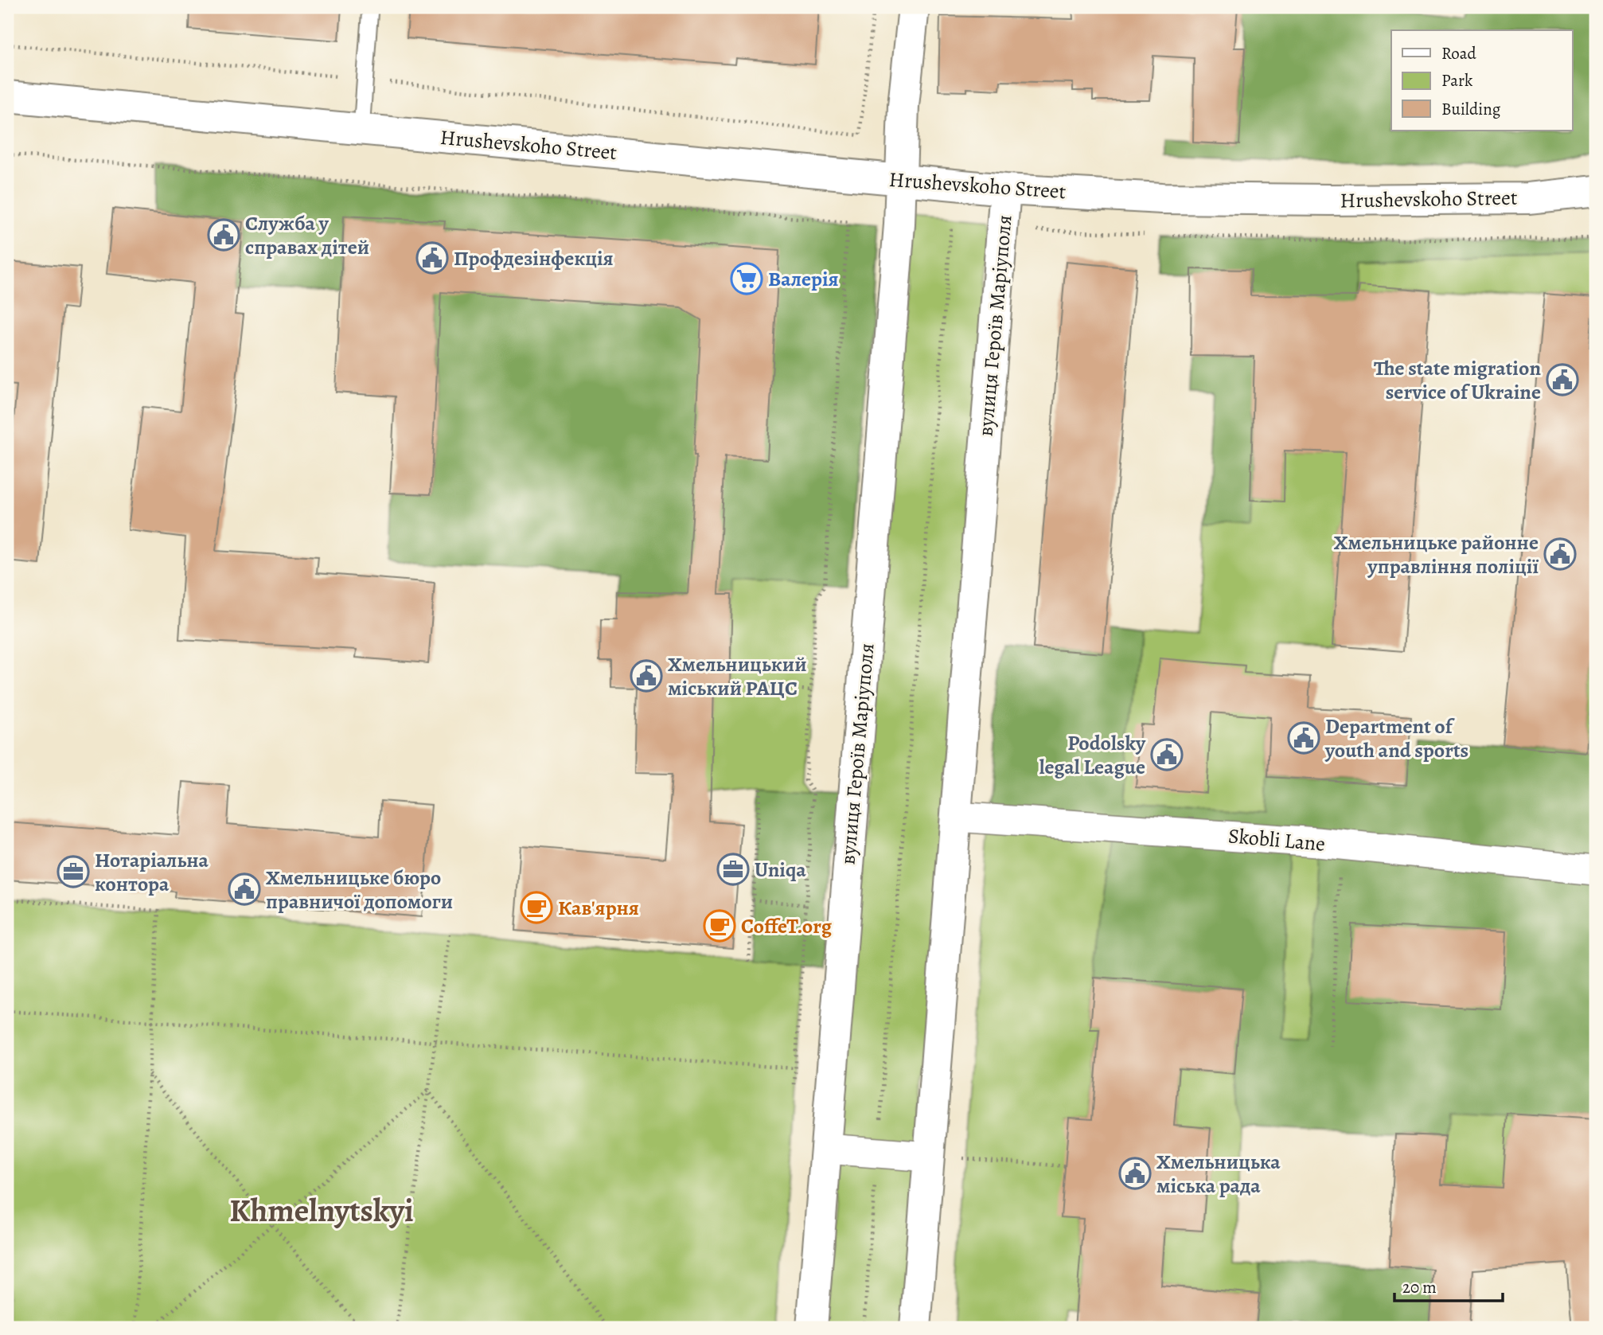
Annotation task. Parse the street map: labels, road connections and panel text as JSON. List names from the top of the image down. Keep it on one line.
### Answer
{"streets":{"street":["Hrushevskoho Street","вулиця Героїв Маріуполя","Skobli Lane"]},"crossings":[["Hrushevskoho Street","вулиця Героїв Маріуполя"],["вулиця Героїв Маріуполя","Skobli Lane"]],"districts":["Khmelnytskyi"],"places":{"public building":["Служба у справах дітей","Профдезінфекція","The state migration service of Ukraine","Хмельницьке районне управління поліції","Хмельницький міський РАЦС","Department of youth and sports","Podolsky legal League","Хмельницьке бюро правничої допомоги","Хмельницька міська рада"],"supermarket":["Валерія"],"office":["Uniqa","Нотаріальна контора"],"cafe":["Кав'ярня","CoffeT.org"]},"legend":["Road","Park","Building"],"scale_bar":"20 m"}
